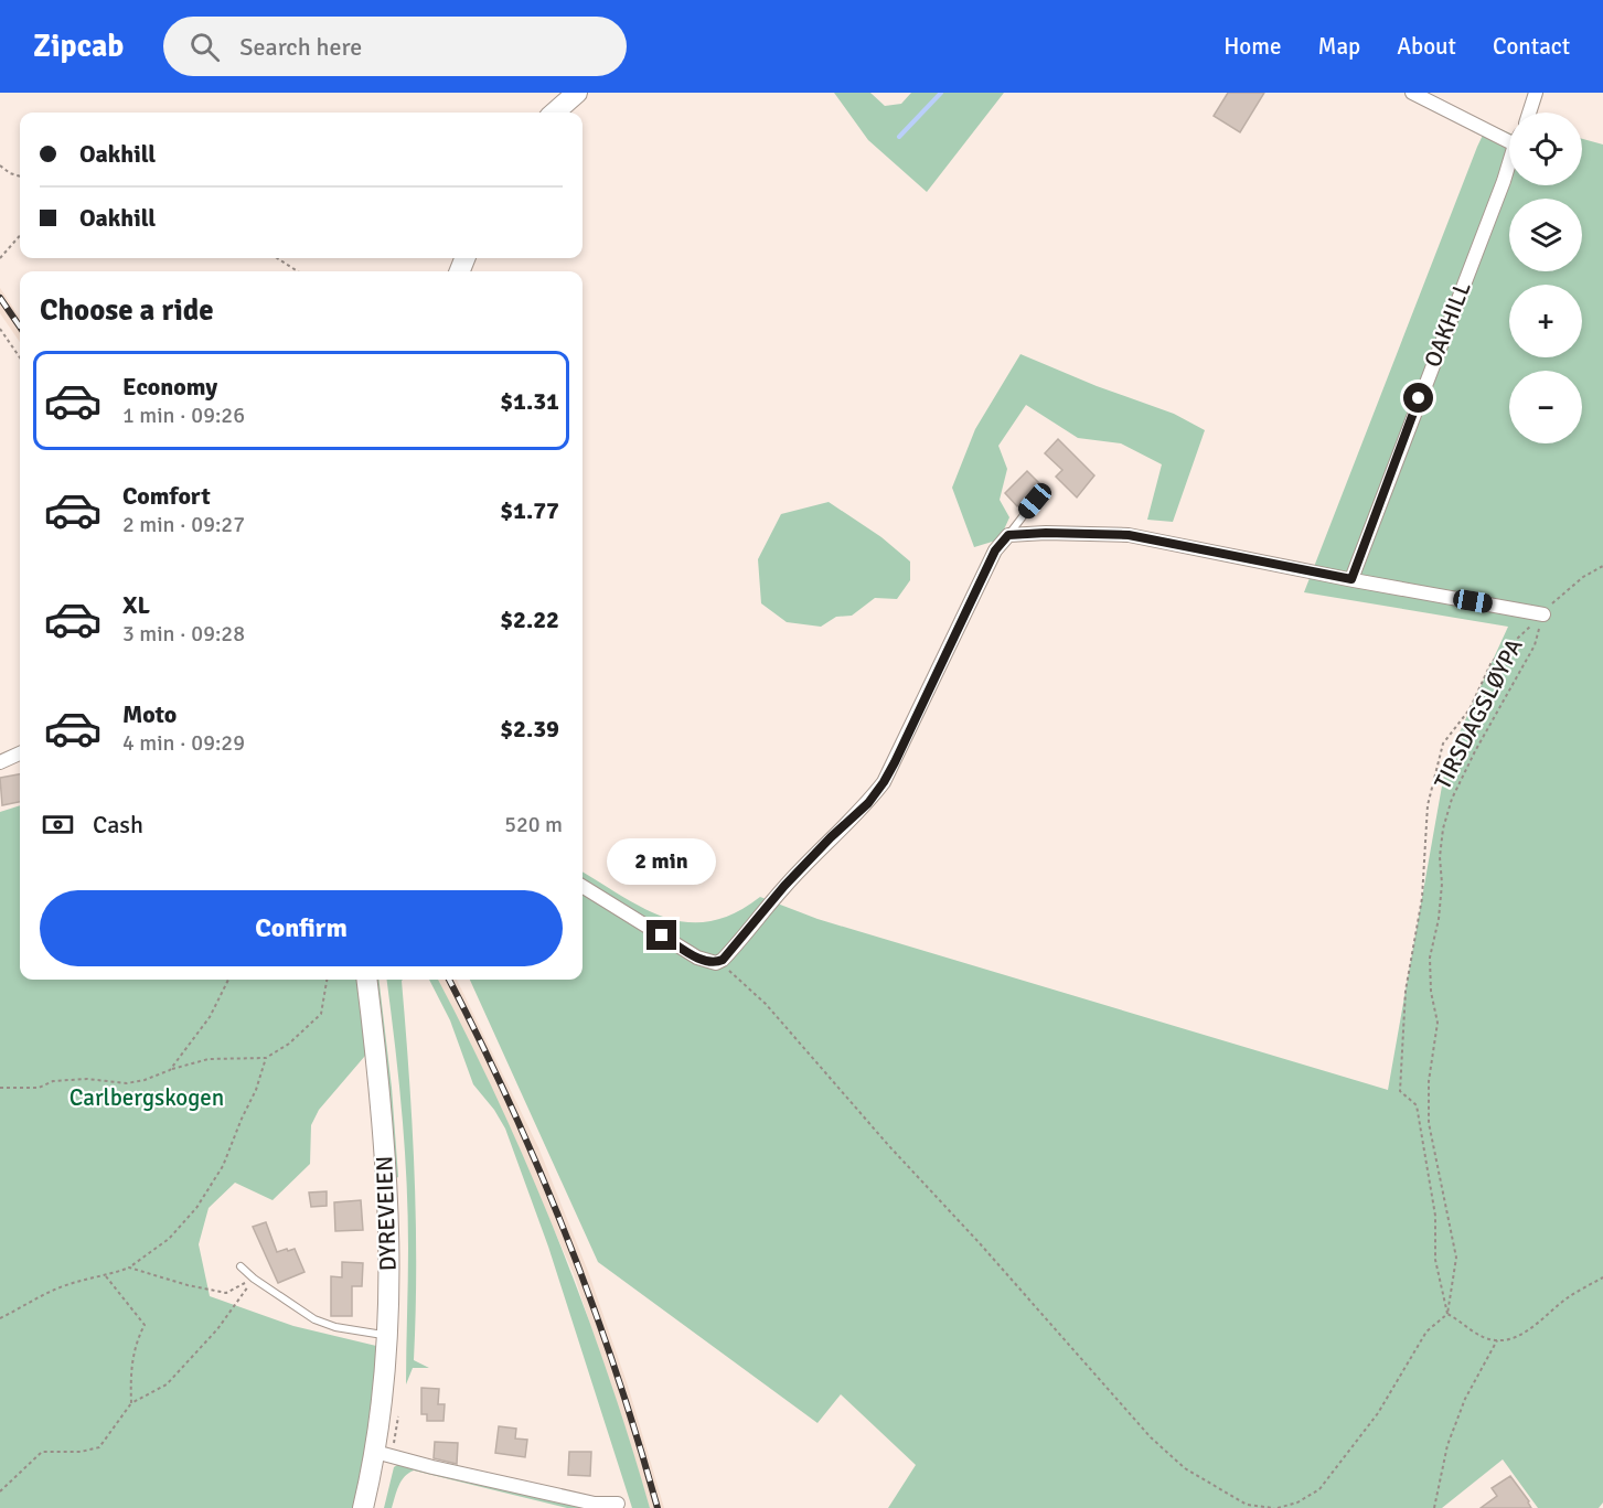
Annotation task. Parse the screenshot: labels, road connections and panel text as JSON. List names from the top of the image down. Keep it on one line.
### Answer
{"streets":{"main road":["DYREVEIEN"],"street":["OAKHILL"],"path":["TIRSDAGSLØYPA"]},"parks":["Carlbergskogen"],"page":{"header":"Zipcab","search":"Search here","nav":["Home","Map","About","Contact"],"map_buttons":["+","−"],"banner":["Oakhill","Oakhill"],"heading":"Choose a ride","list":[{"name":"Economy","note":"1 min · 09:26","value":"$1.31"},{"name":"Comfort","note":"2 min · 09:27","value":"$1.77"},{"name":"XL","note":"3 min · 09:28","value":"$2.22"},{"name":"Moto","note":"4 min · 09:29","value":"$2.39"}],"pay":["Cash","520 m"],"bubble":"2 min","buttons":"Confirm"}}
